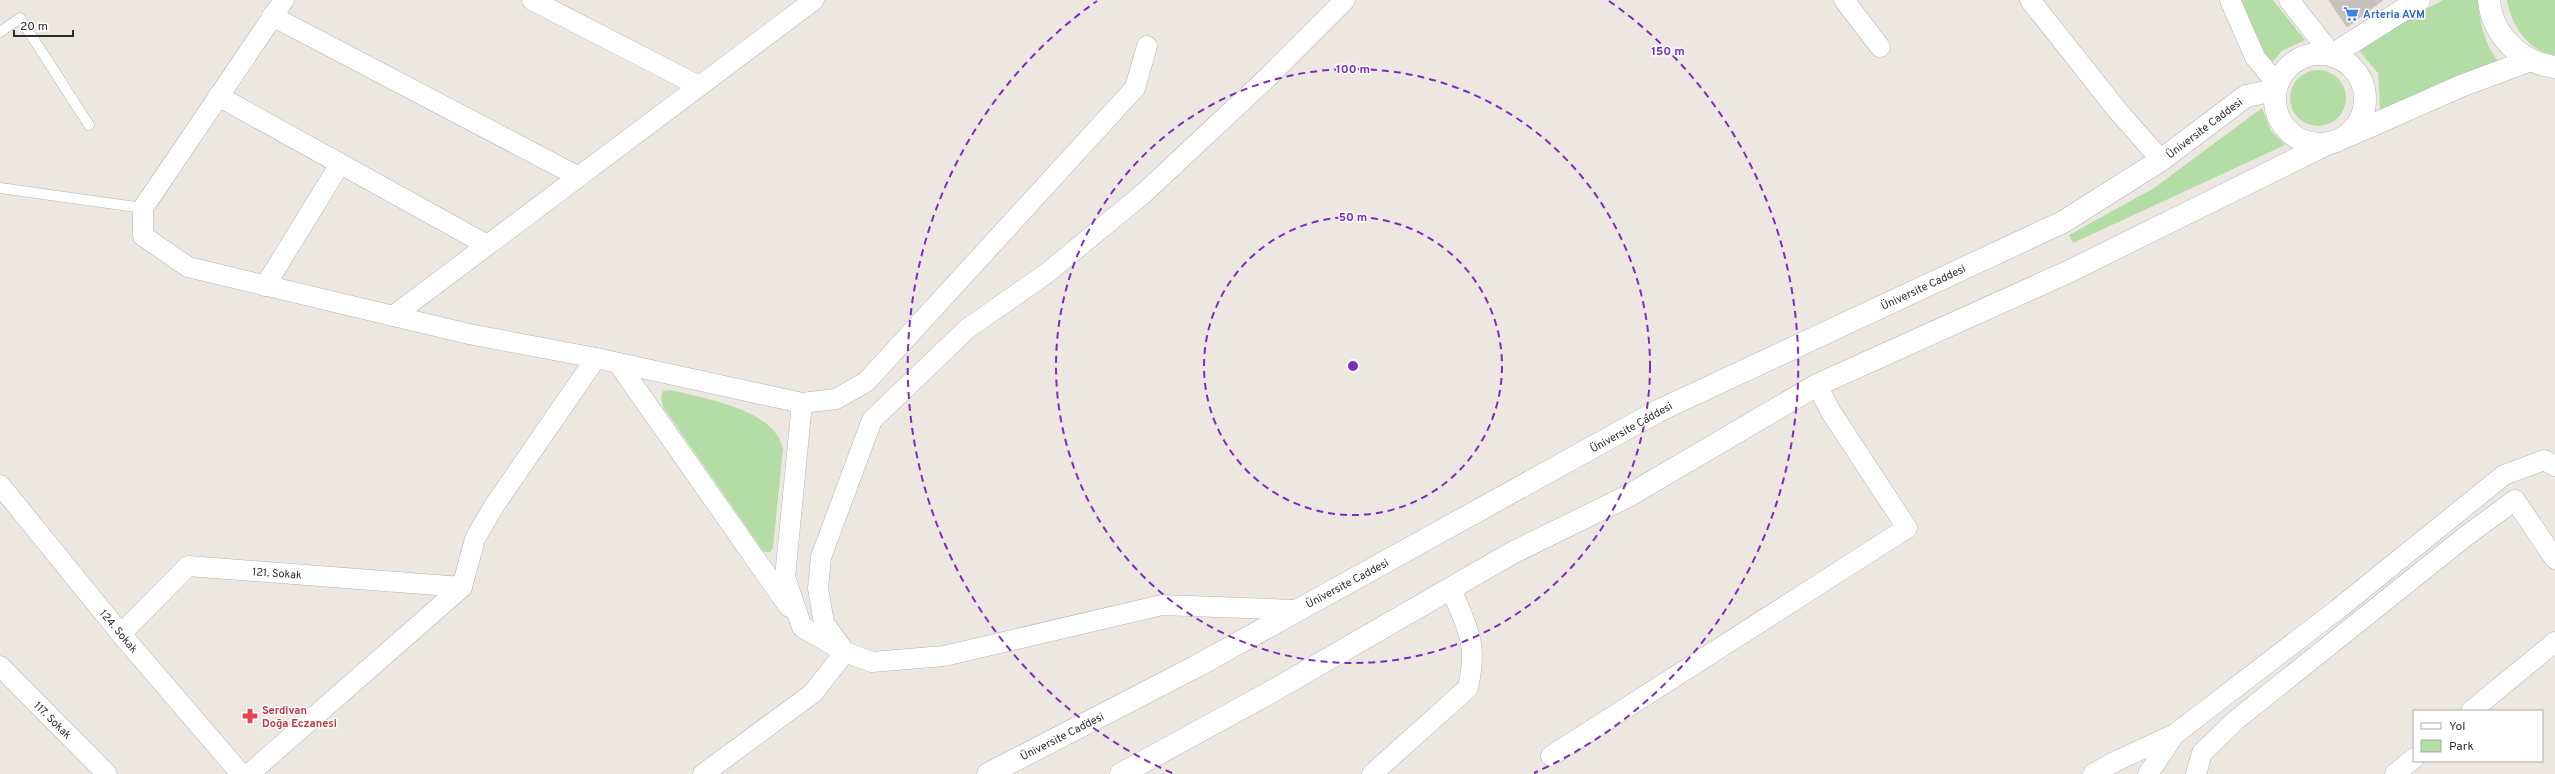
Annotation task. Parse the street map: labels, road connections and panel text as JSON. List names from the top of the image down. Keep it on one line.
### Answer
{"streets":{"main road":["Üniversite Caddesi"],"street":["121. Sokak","124. Sokak","117. Sokak"]},"crossings":[["121. Sokak","124. Sokak"]],"places":{"supermarket":["Arteria AVM"],"pharmacy":["Serdivan Doğa Eczanesi"]},"legend":["Yol","Park"],"scale_bar":"20 m","rings":["150 m","100 m","50 m"]}
